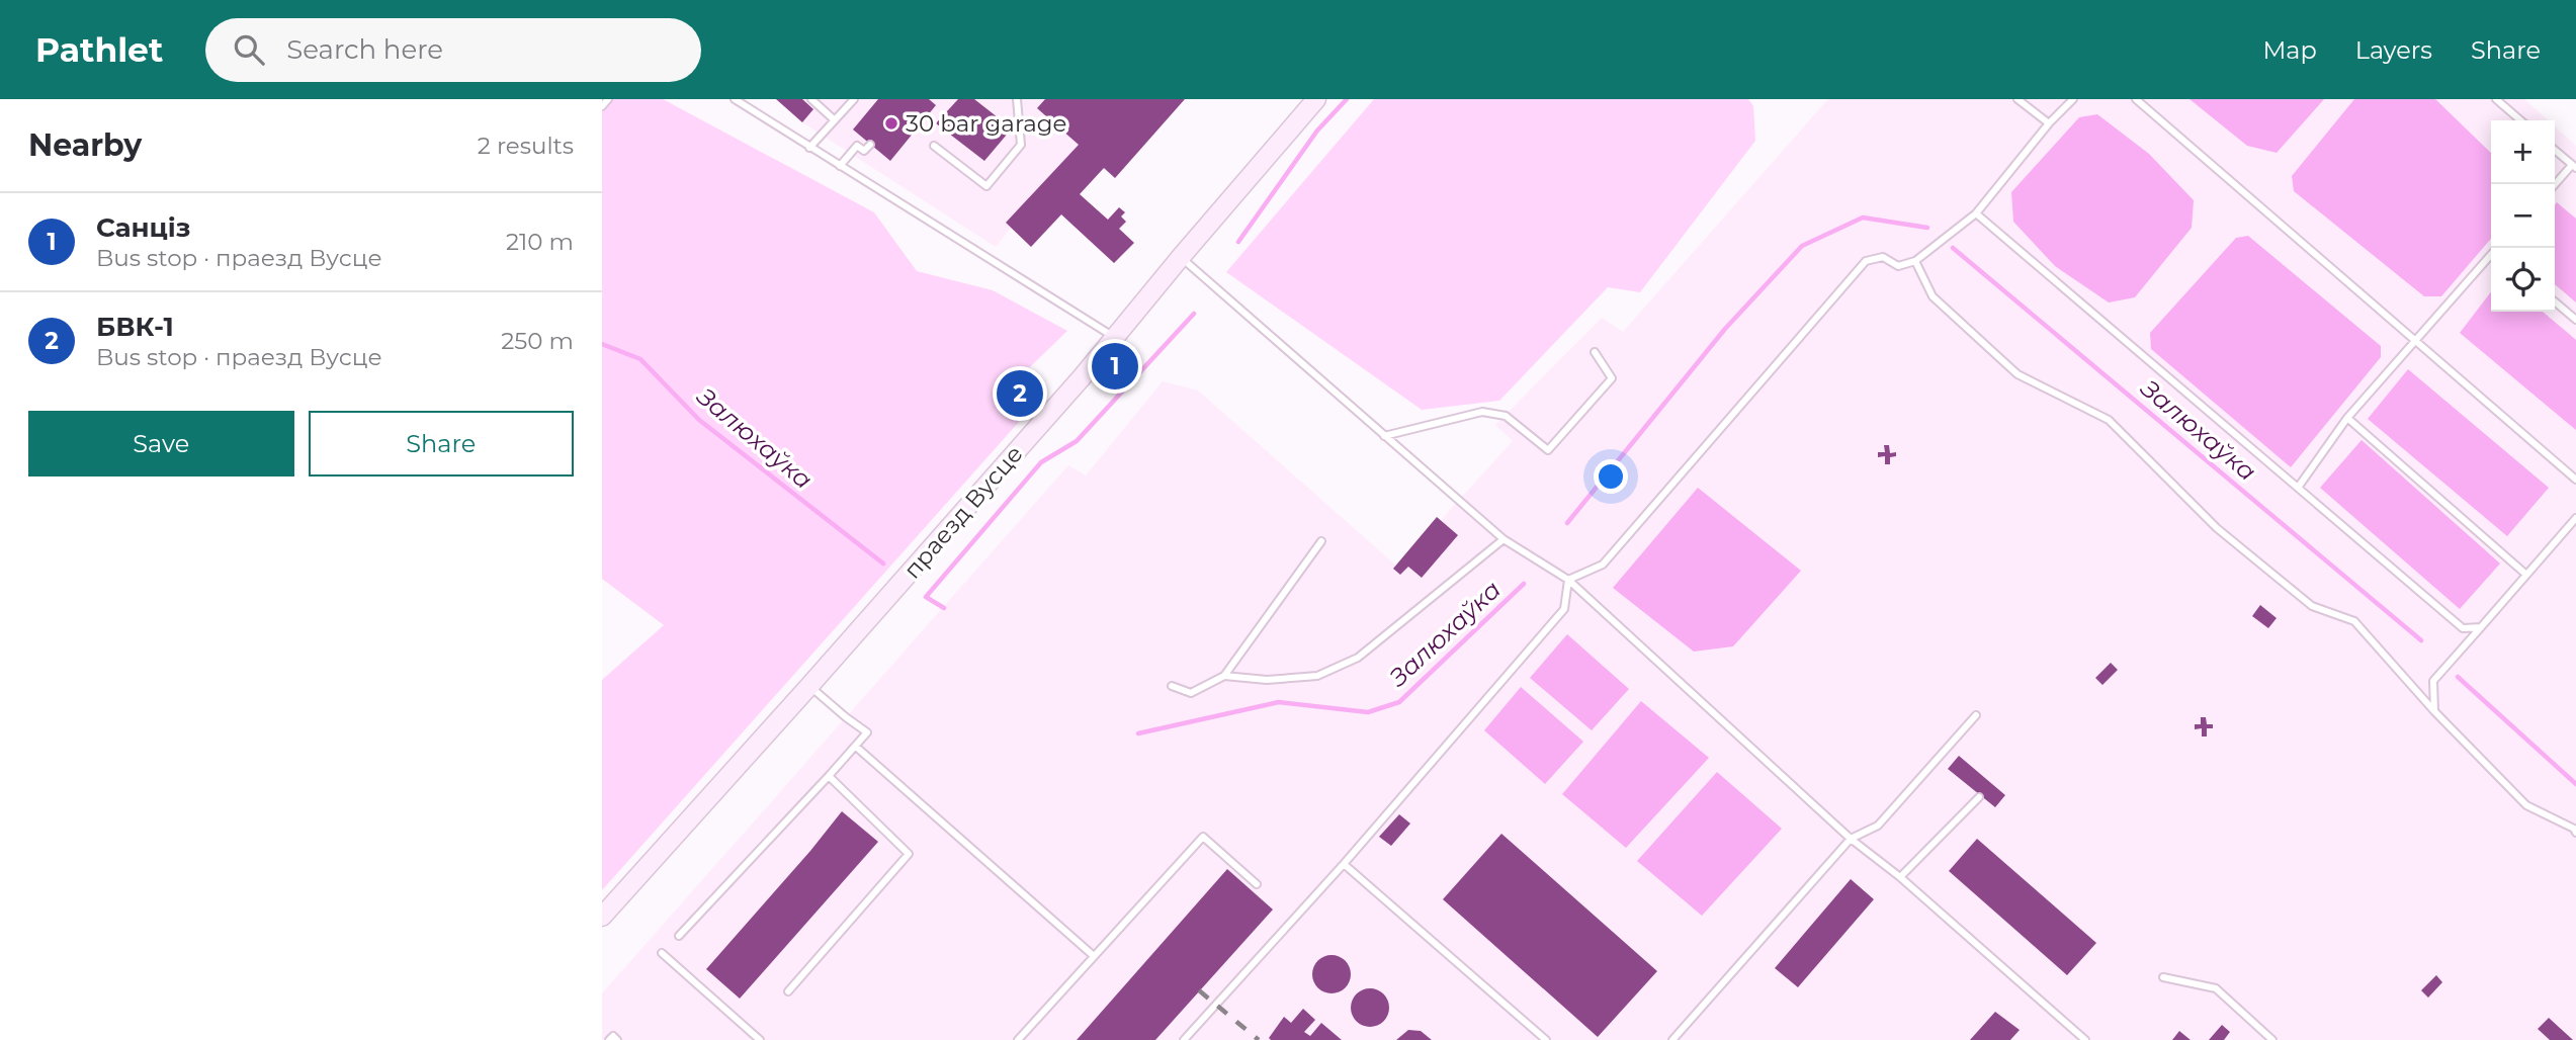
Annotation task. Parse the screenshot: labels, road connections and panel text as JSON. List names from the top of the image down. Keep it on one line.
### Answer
{"streets":{"street":["праезд Вусце"]},"water":["Залюхаўка"],"places":["30 bar garage"],"page":{"header":"Pathlet","search":"Search here","nav":["Map","Layers","Share"],"heading":["Nearby","2 results"],"map_buttons":["+","−"],"list":[{"mark":"1","name":"Санціз","note":"Bus stop · праезд Вусце","value":"210 m"},{"mark":"2","name":"БВК-1","note":"Bus stop · праезд Вусце","value":"250 m"}],"pins":["1","2"],"buttons":["Save","Share"]}}
